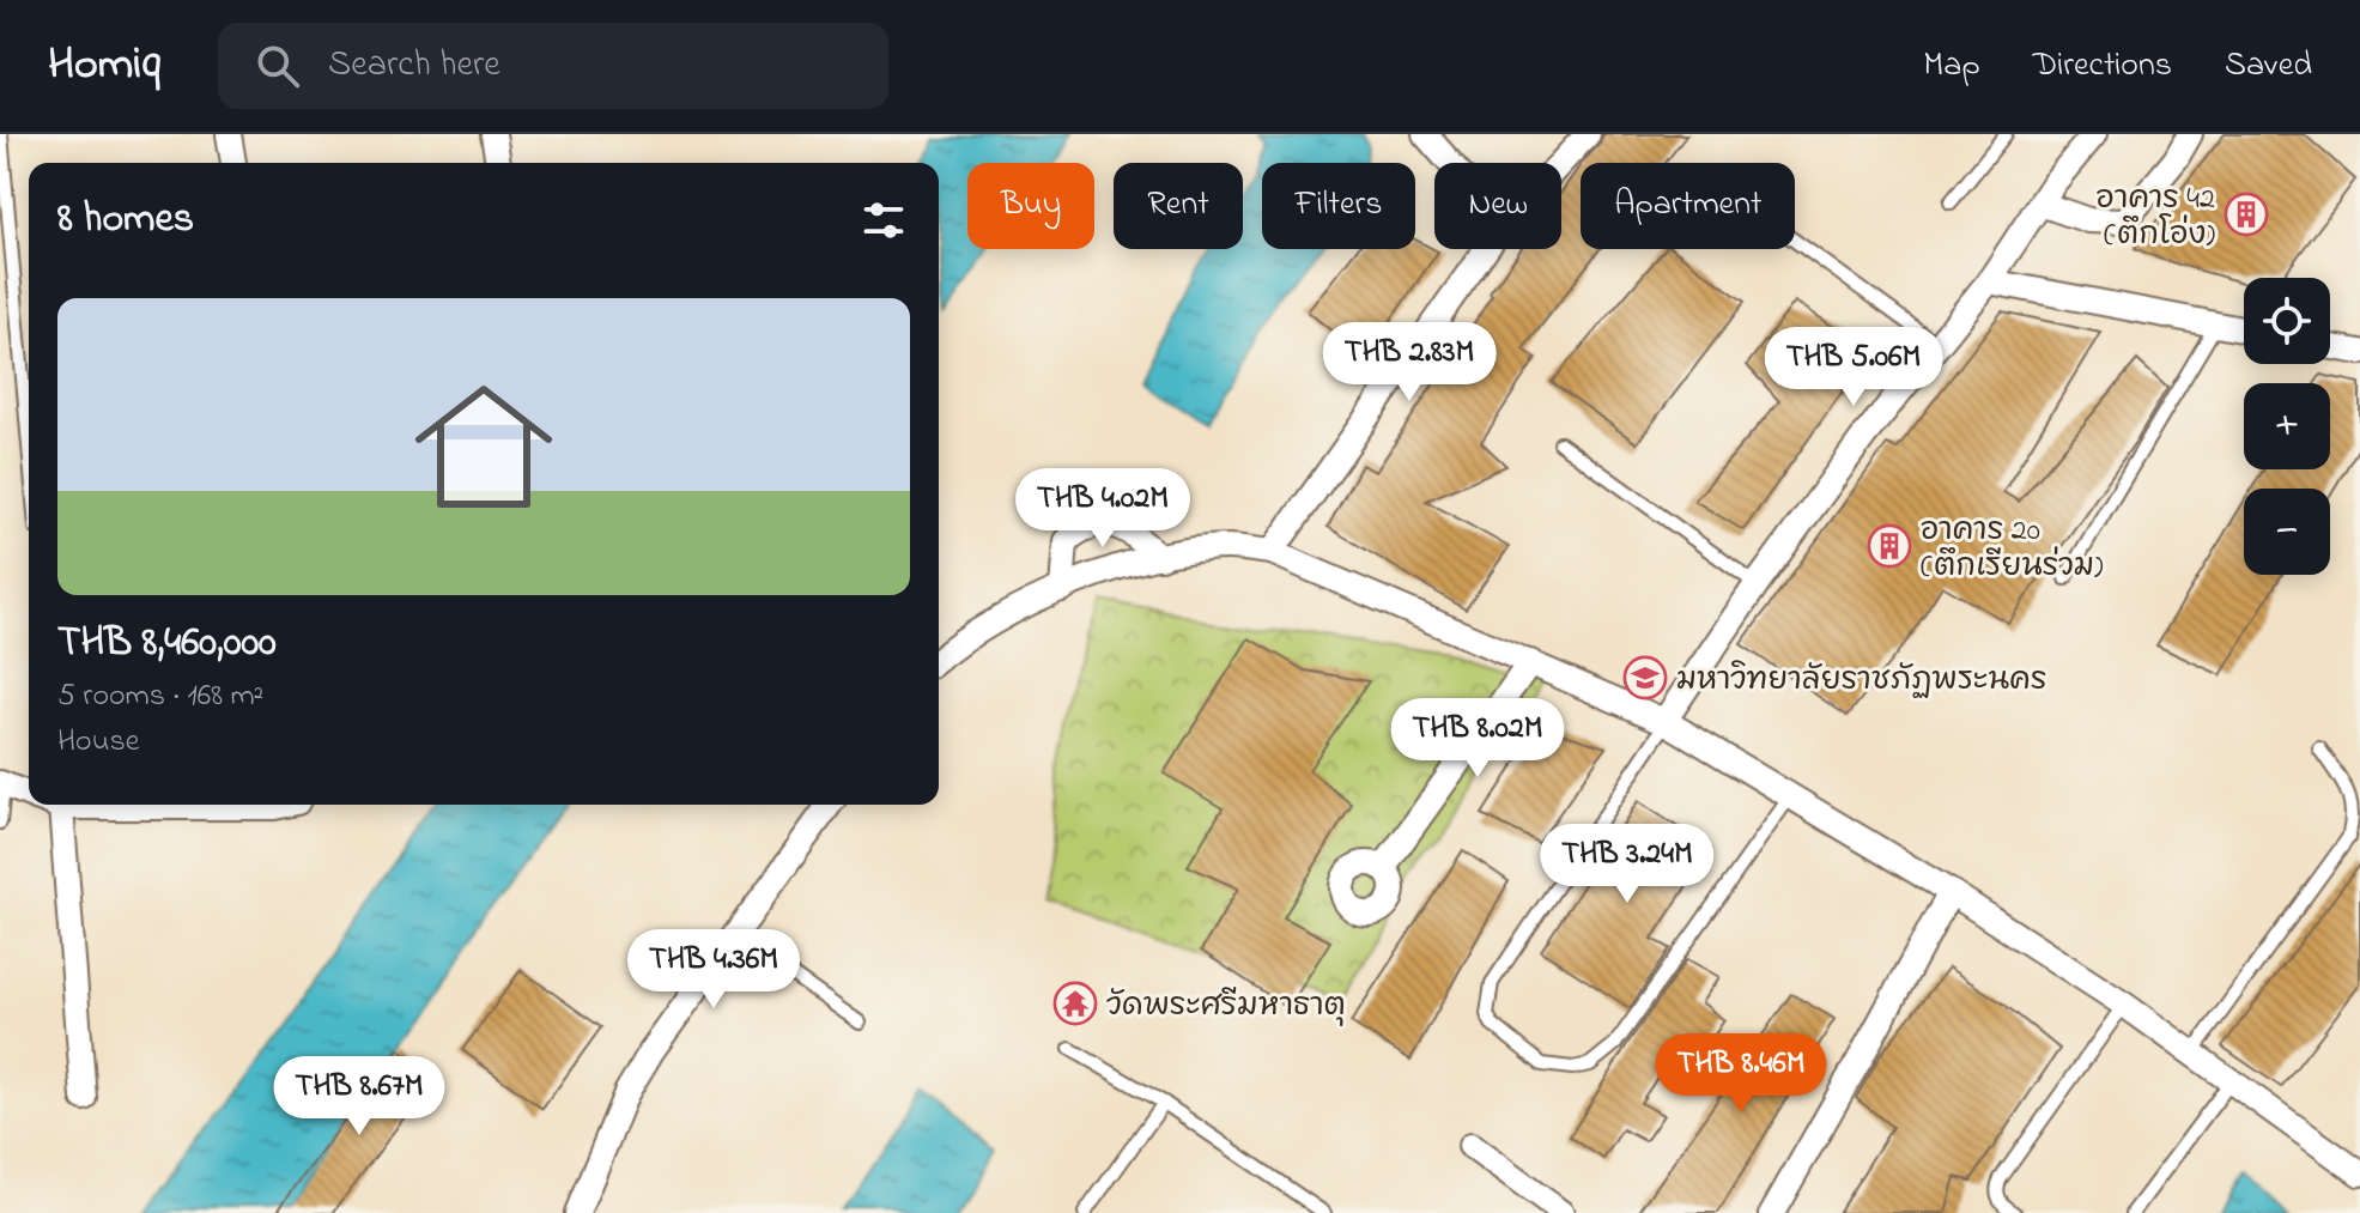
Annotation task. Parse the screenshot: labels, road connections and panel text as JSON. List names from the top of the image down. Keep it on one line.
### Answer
{"places":{"building":["อาคาร 42 (ตึกโอ่ง)","อาคาร 20 (ตึกเรียนร่วม)"],"school or university":["มหาวิทยาลัยราชภัฏพระนคร"],"temple":["วัดพระศรีมหาธาตุ"]},"page":{"header":"Homiq","search":"Search here","nav":["Map","Directions","Saved"],"chip":["Buy","Rent","Filters","New","Apartment"],"heading":"8 homes","map_buttons":["+","−"],"list":[{"name":"THB 8,460,000","note":"5 rooms · 168 m² · House"}],"price":["THB 2.83M","THB 5.06M","THB 4.02M","THB 8.02M","THB 3.24M","THB 4.36M","THB 8.46M","THB 8.67M"]}}
